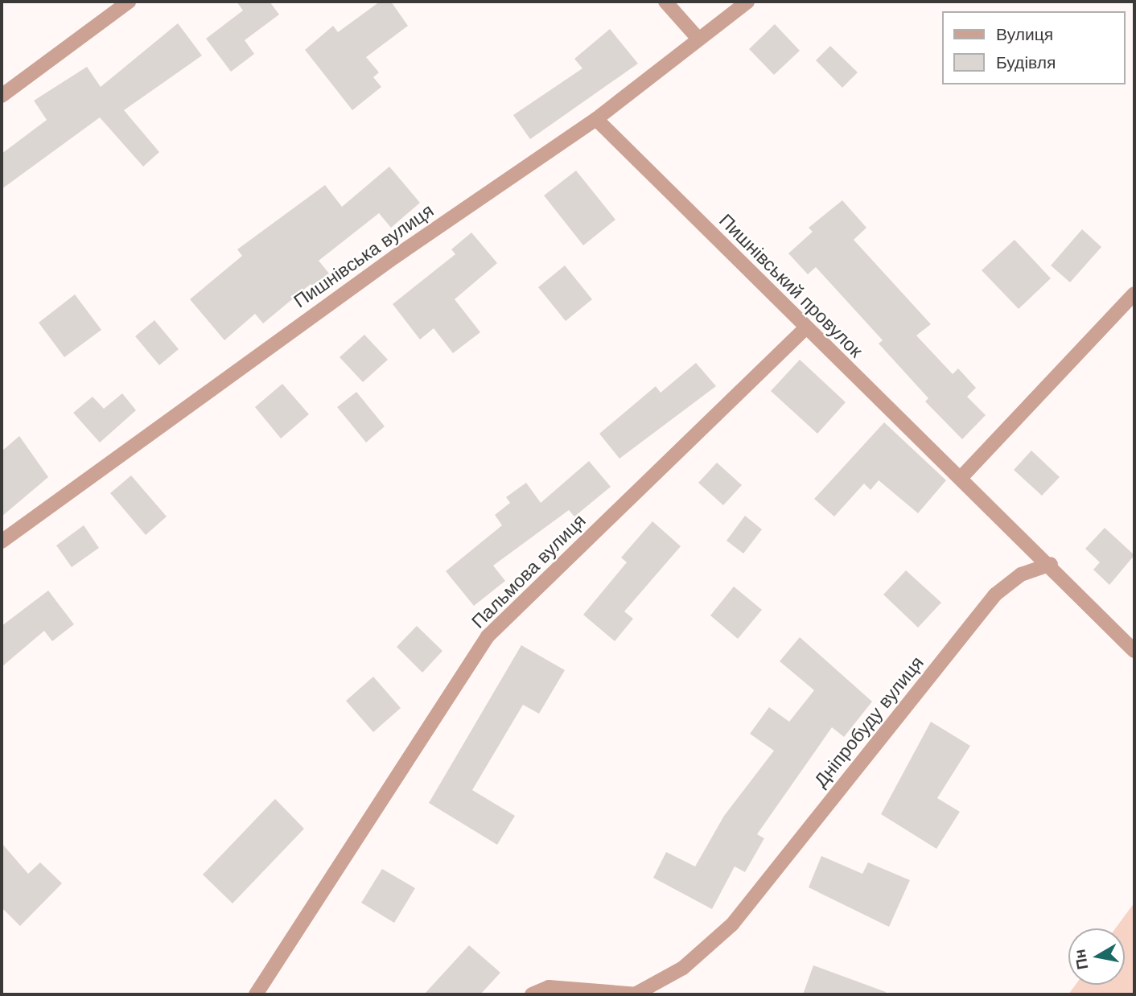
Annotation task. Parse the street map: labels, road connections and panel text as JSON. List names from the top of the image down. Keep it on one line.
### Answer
{"streets":{"street":["Пишнівська вулиця","Пишнівський провулок","Пальмова вулиця","Дніпробуду вулиця"]},"crossings":[["Пишнівська вулиця","Пишнівський провулок"],["Пишнівський провулок","Пальмова вулиця"],["Пишнівський провулок","Дніпробуду вулиця"]],"legend":["Вулиця","Будівля"],"north":"left"}
